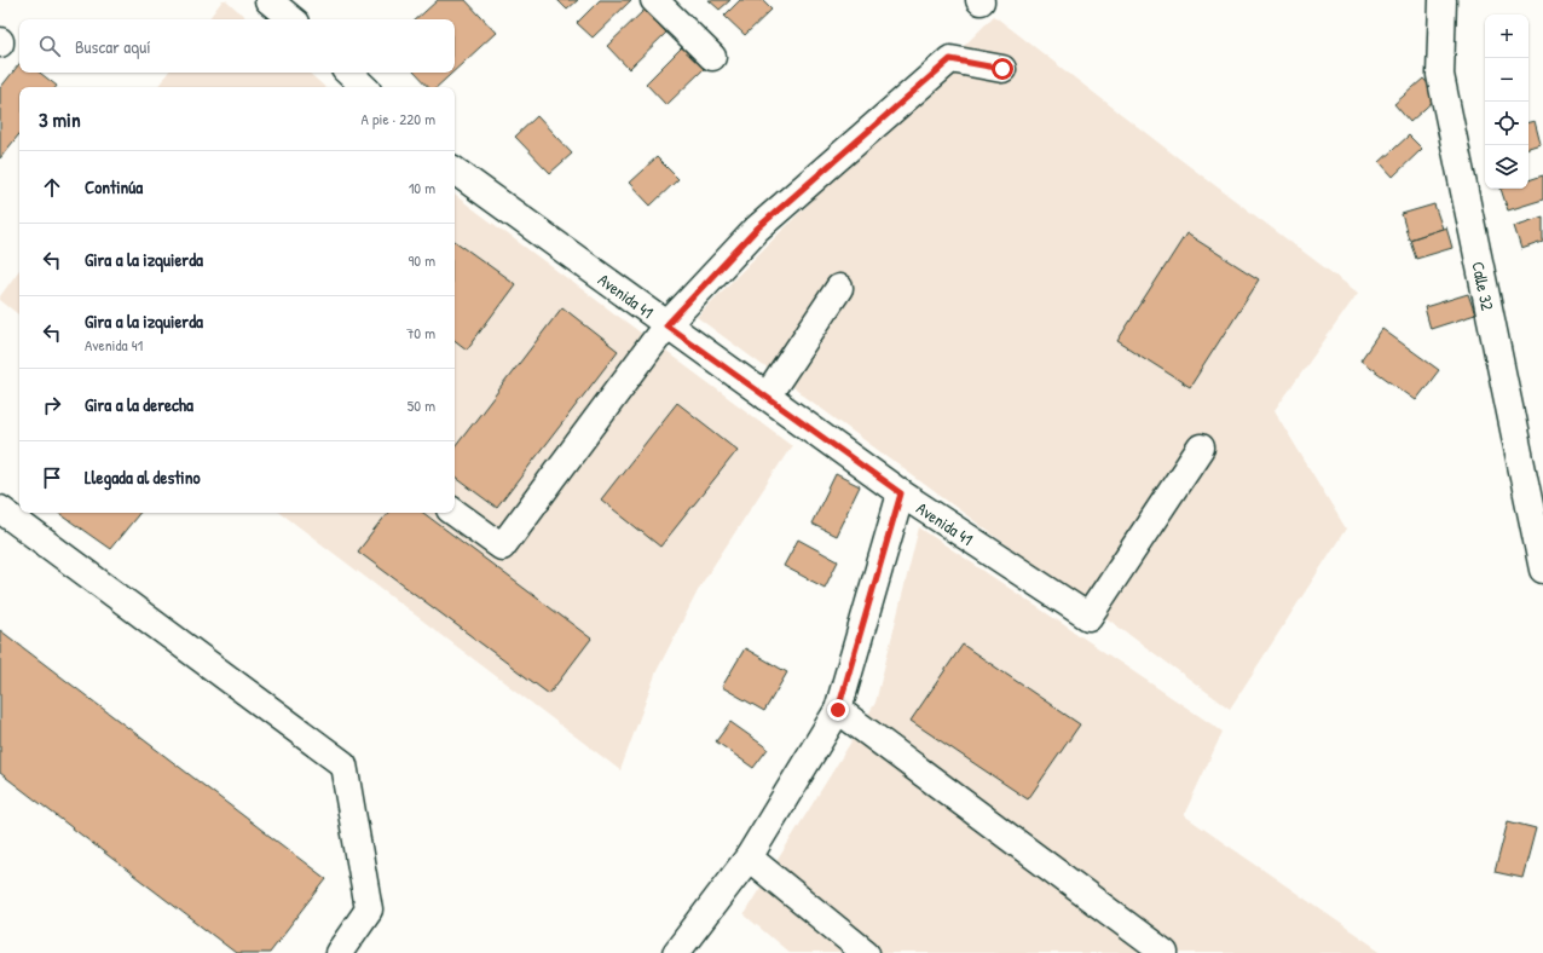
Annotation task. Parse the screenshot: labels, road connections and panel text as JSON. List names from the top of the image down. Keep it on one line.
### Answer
{"streets":{"street":["Calle 32","Avenida 41"]},"page":{"map_buttons":["+","−"],"search":"Buscar aquí","heading":["3 min","A pie · 220 m"],"list":[["Continúa","10 m"],["Gira a la izquierda","90 m"],["Gira a la izquierda","Avenida 41","70 m"],["Gira a la derecha","50 m"],"Llegada al destino"]}}
